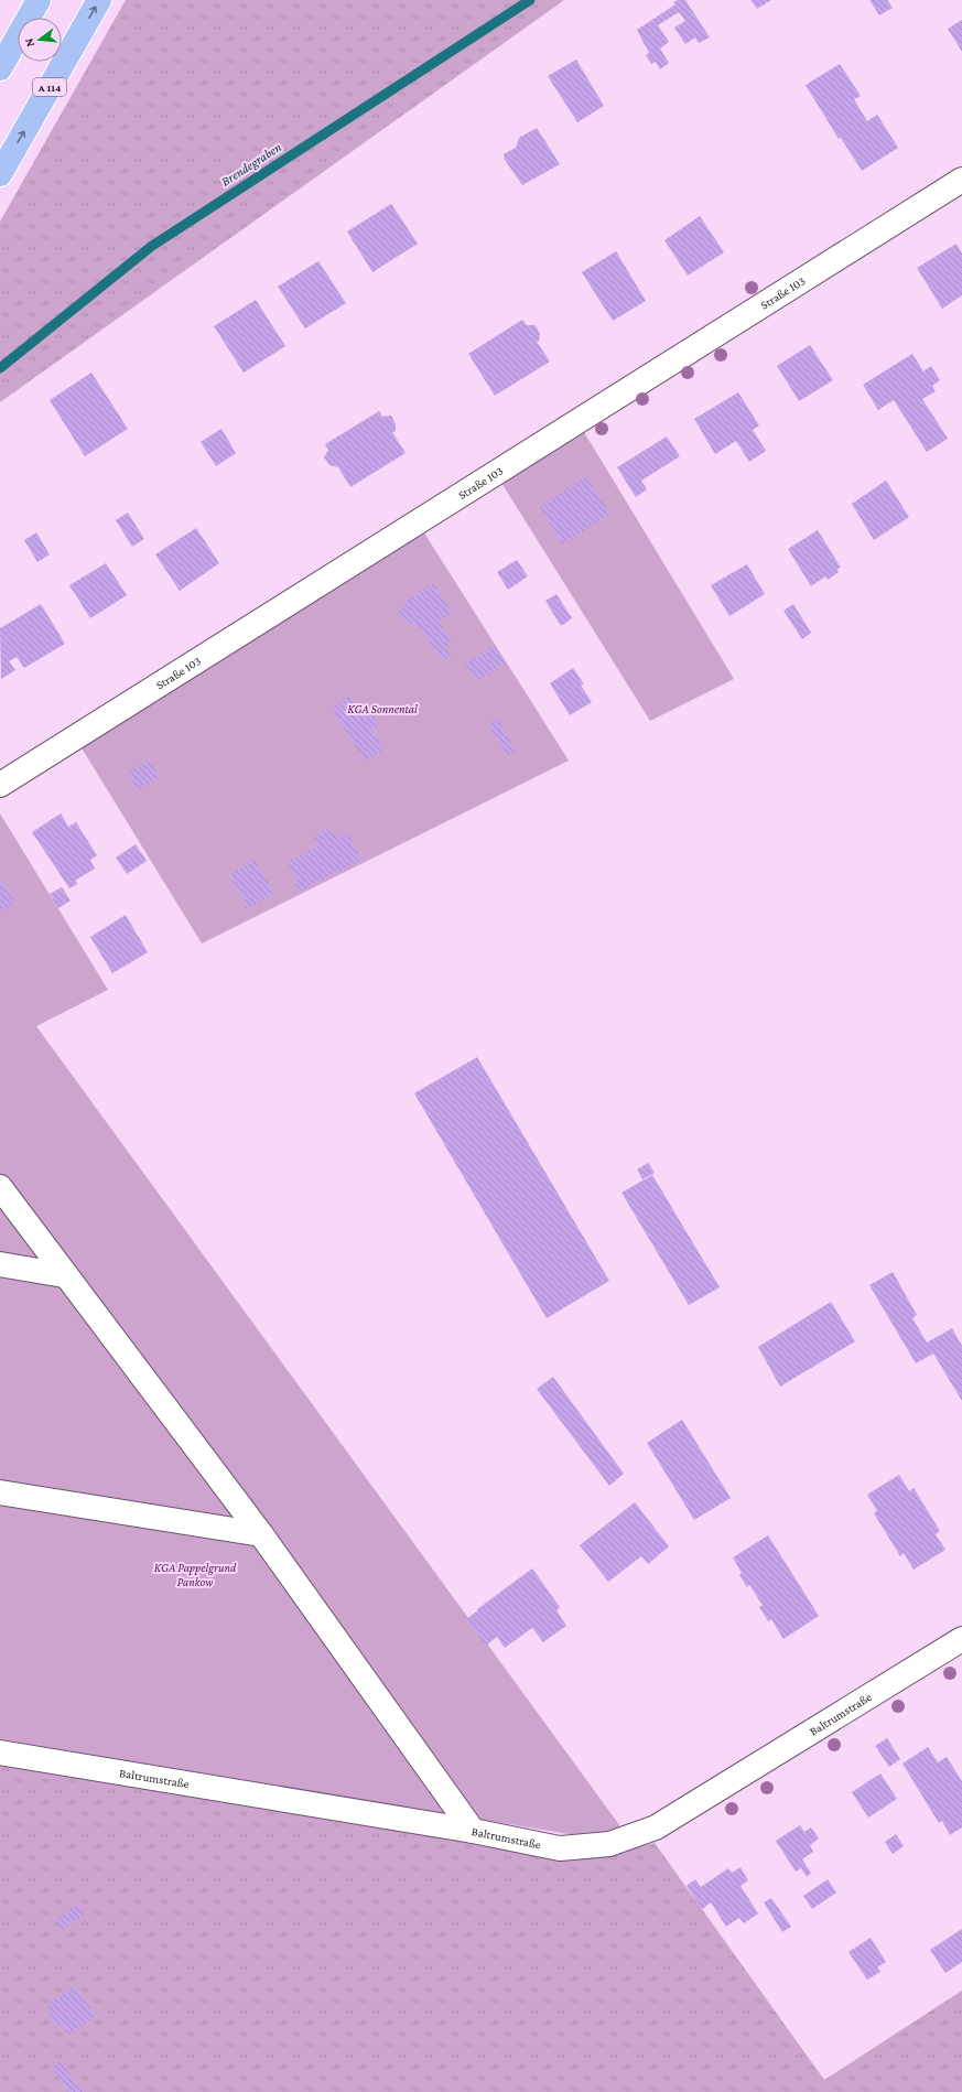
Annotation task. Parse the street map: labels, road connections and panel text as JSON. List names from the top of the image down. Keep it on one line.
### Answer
{"streets":{"highway":["A 114"],"street":["Straße 103","Baltrumstraße"]},"water":["Brendegraben"],"parks":["KGA Sonnental","KGA Pappelgrund Pankow"],"north":"left"}
